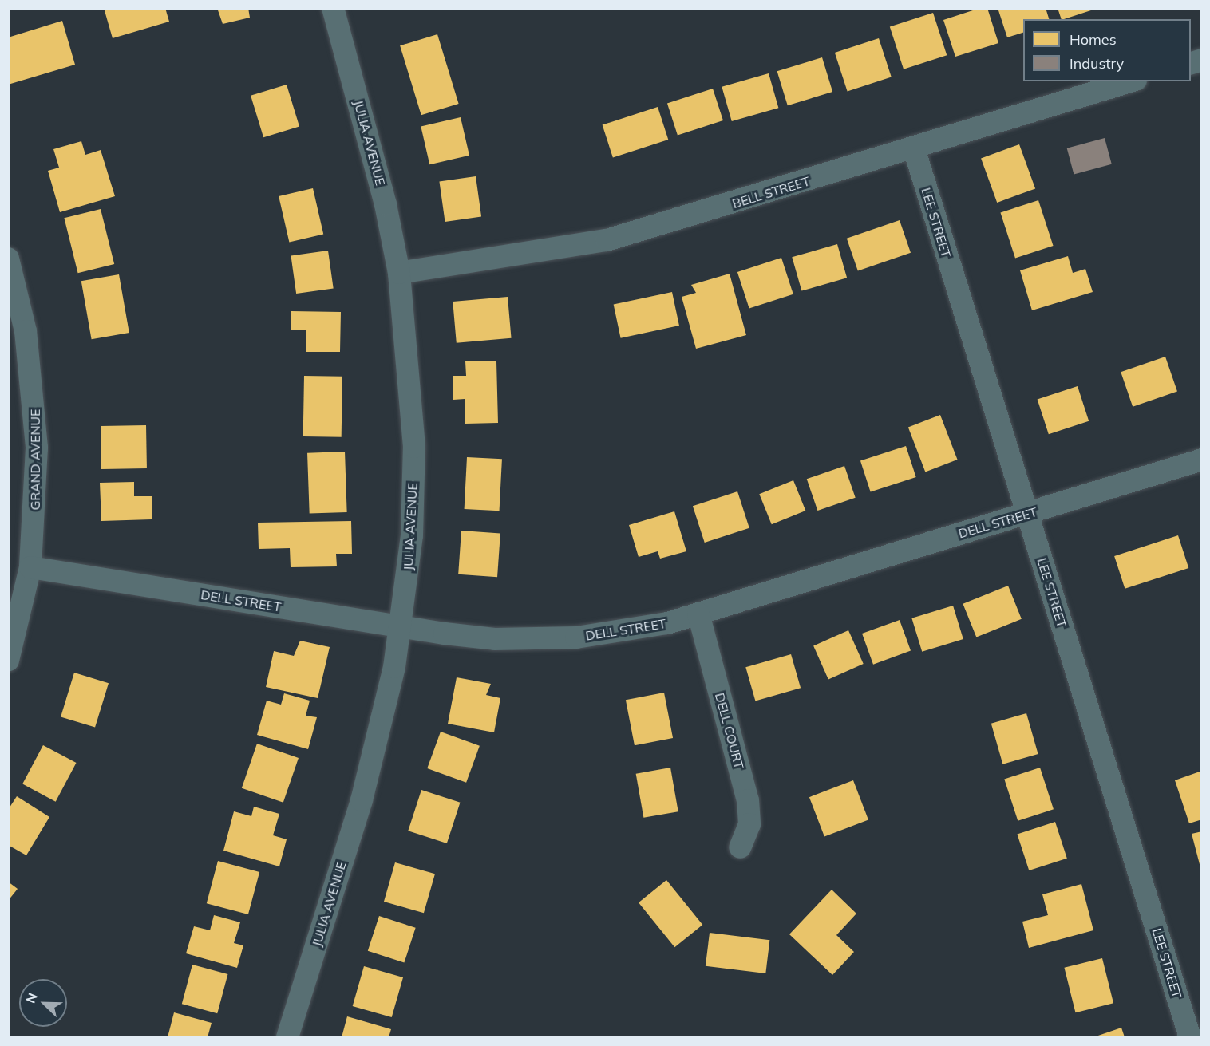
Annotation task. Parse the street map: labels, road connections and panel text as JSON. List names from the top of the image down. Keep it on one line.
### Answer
{"streets":{"street":["JULIA AVENUE","BELL STREET","LEE STREET","GRAND AVENUE","DELL STREET","DELL COURT"]},"crossings":[["JULIA AVENUE","BELL STREET"],["JULIA AVENUE","DELL STREET"],["BELL STREET","LEE STREET"],["LEE STREET","DELL STREET"],["GRAND AVENUE","DELL STREET"],["DELL STREET","DELL COURT"]],"legend":["Homes","Industry"],"north":"top left"}
